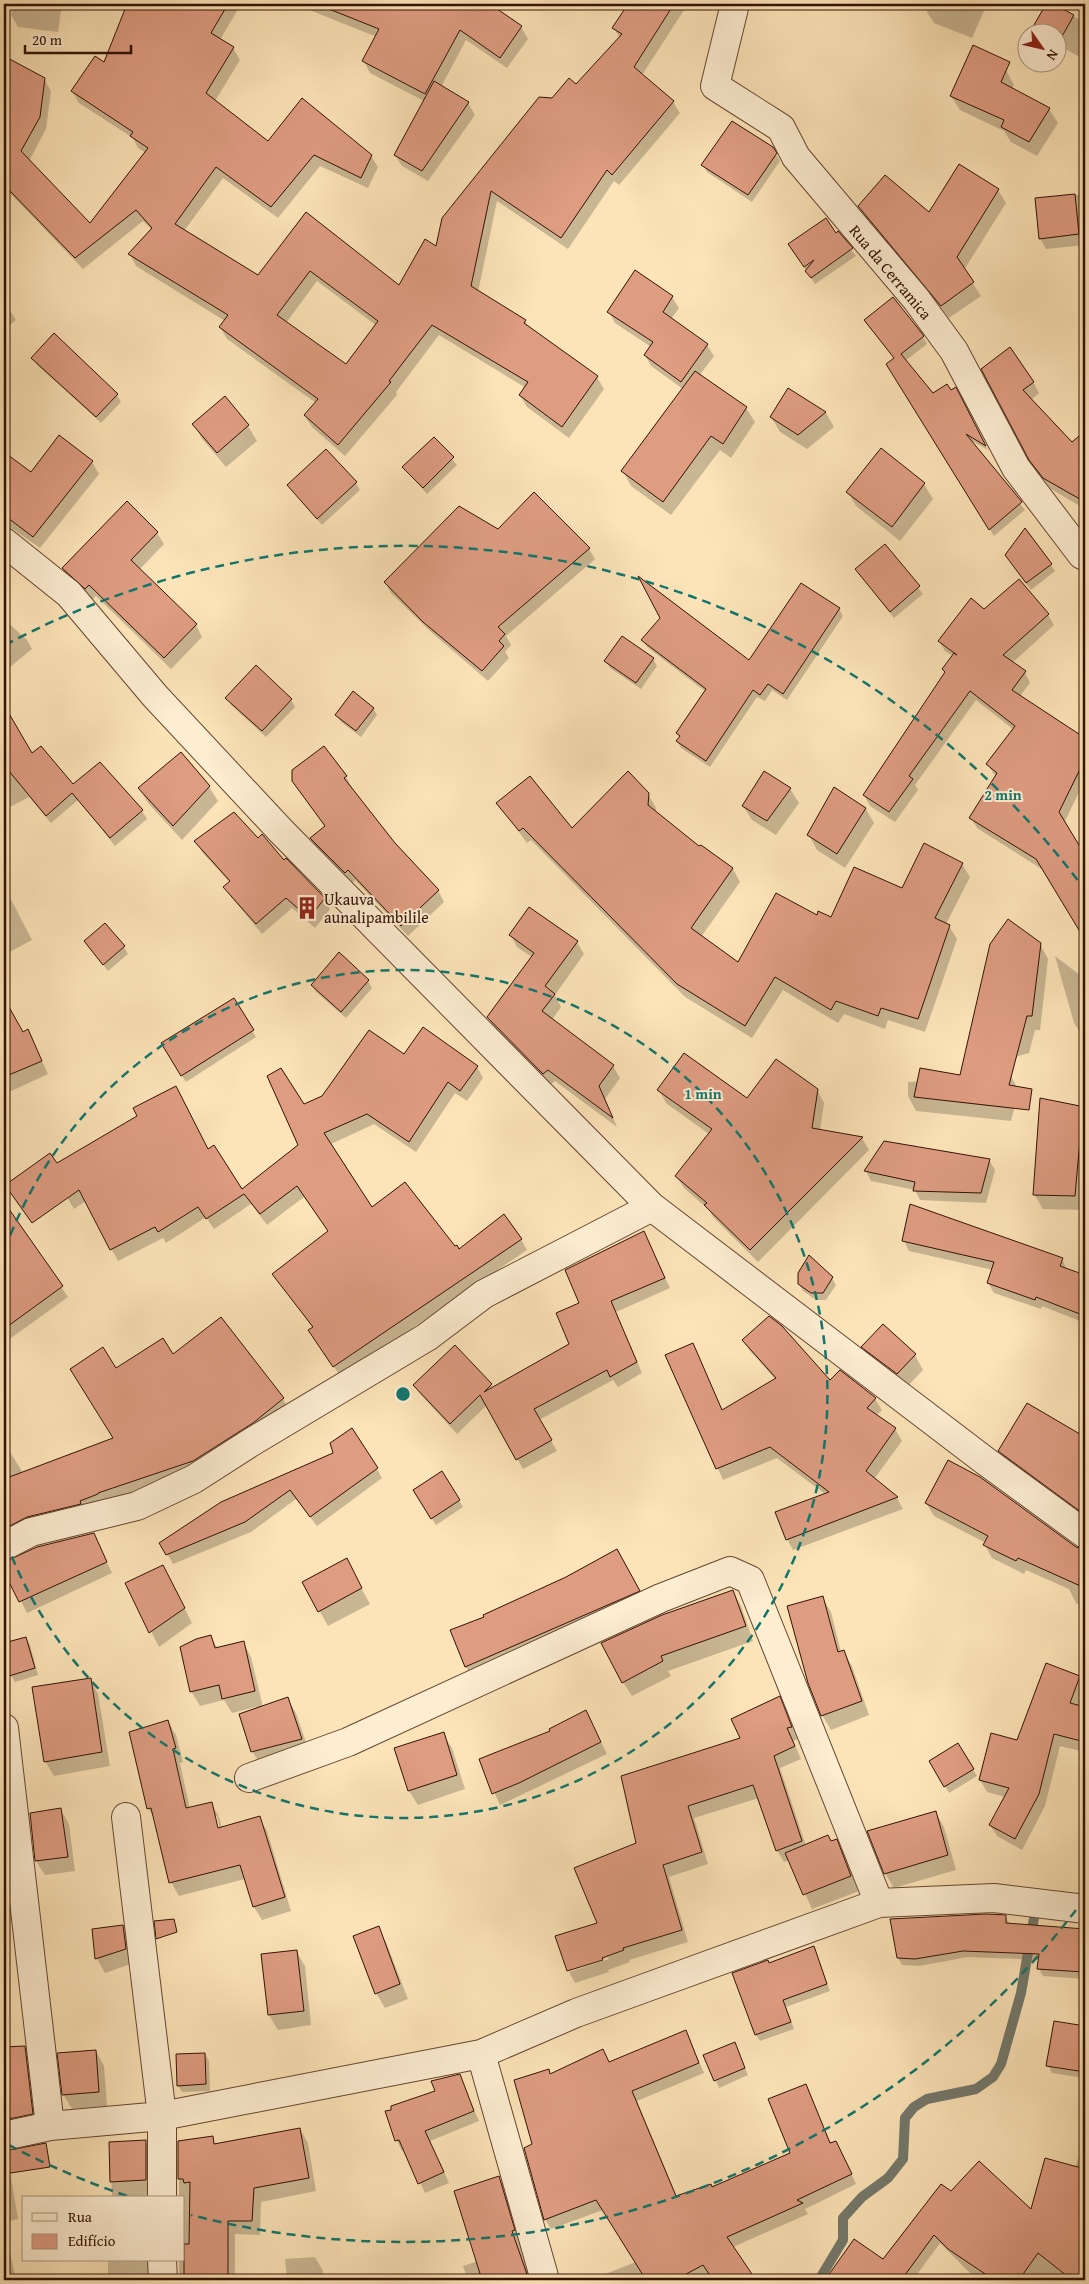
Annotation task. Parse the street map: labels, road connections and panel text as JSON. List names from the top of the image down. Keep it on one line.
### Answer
{"streets":{"street":["Rua da Cerramica"]},"places":{"building":["Ukauva aunalipambilile"]},"legend":["Rua","Edifício"],"scale_bar":"20 m","north":"bottom right","rings":["2 min","1 min"]}
